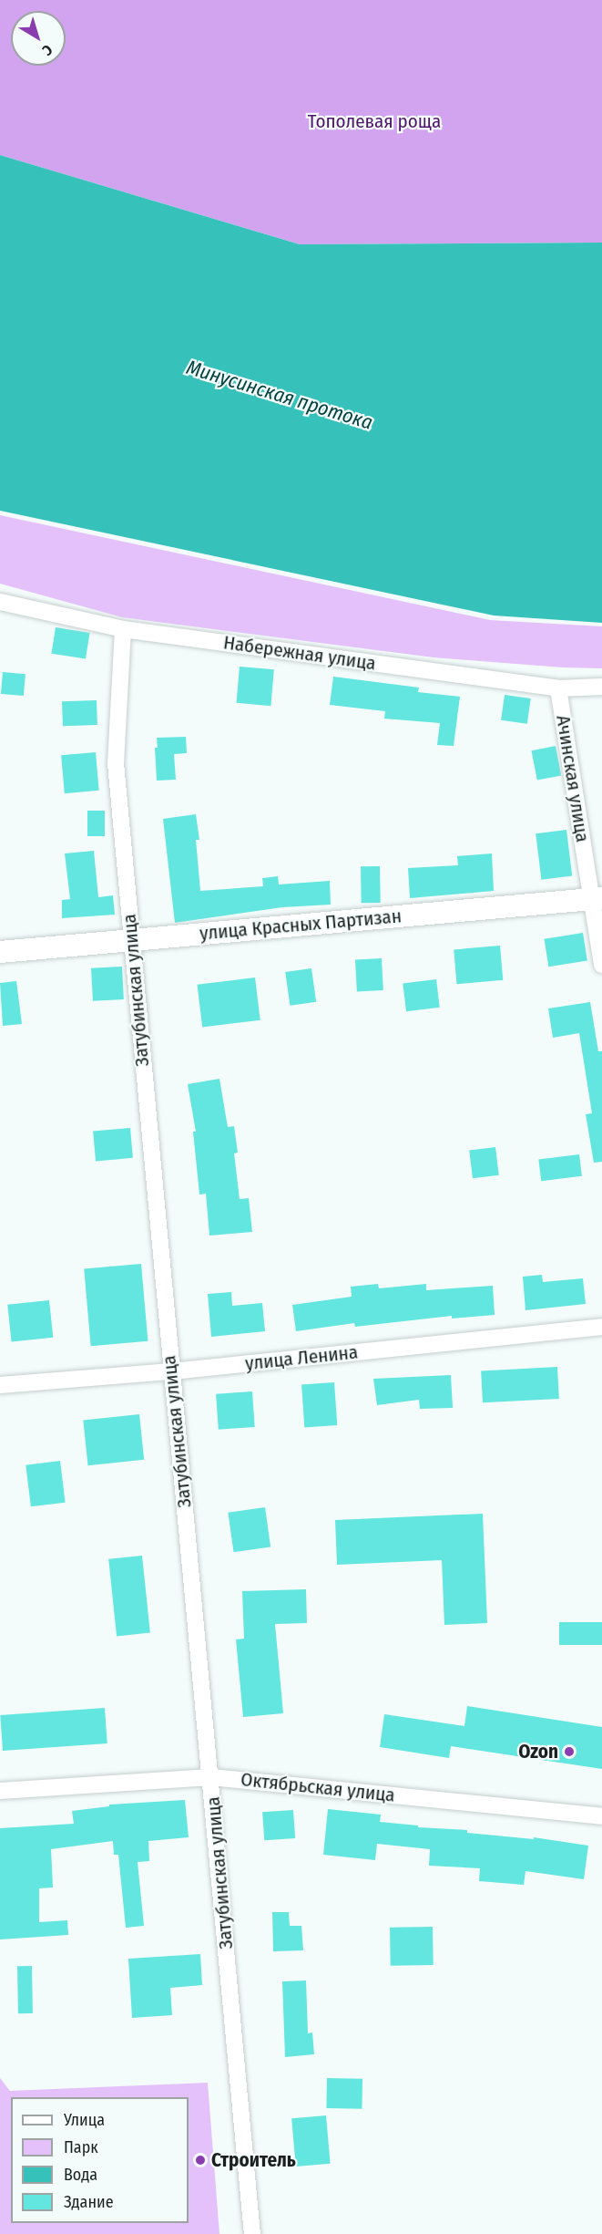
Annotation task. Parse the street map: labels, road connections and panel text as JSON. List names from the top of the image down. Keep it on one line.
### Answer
{"streets":{"main road":["улица Красных Партизан"],"street":["Набережная улица","Ачинская улица","Затубинская улица","улица Ленина","Октябрьская улица"]},"crossings":[["Набережная улица","Ачинская улица"],["Набережная улица","Затубинская улица"],["Ачинская улица","улица Красных Партизан"],["улица Красных Партизан","Затубинская улица"],["Затубинская улица","улица Ленина"],["Затубинская улица","Октябрьская улица"]],"water":["Минусинская протока"],"parks":["Тополевая роща"],"places":["Ozon","Строитель"],"legend":["Улица","Парк","Вода","Здание"],"north":"bottom right"}
